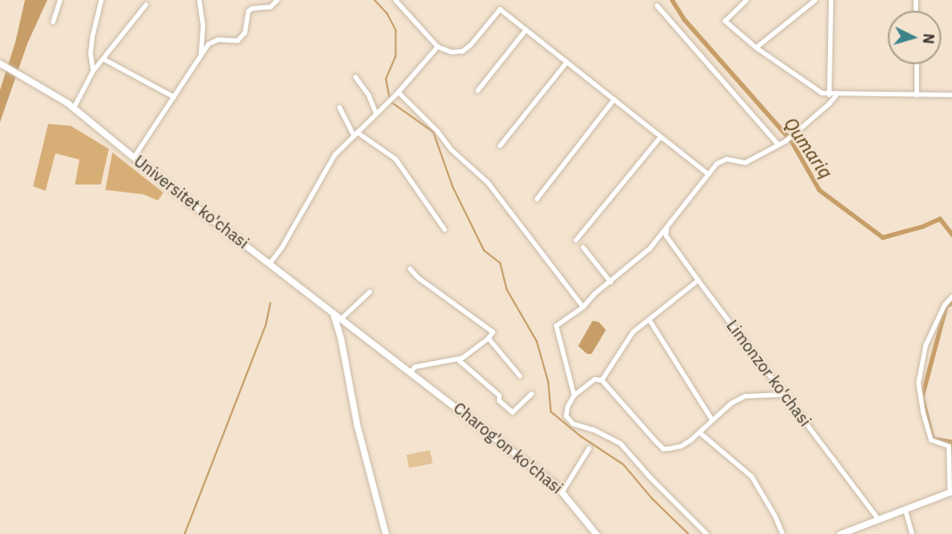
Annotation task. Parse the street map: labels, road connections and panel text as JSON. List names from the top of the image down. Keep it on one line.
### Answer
{"streets":{"main road":["Universitet ko'chasi","Charog'on ko'chasi"],"street":["Limonzor ko'chasi"]},"crossings":[["Universitet ko'chasi","Charog'on ko'chasi"]],"water":["Qumariq"],"north":"right"}
